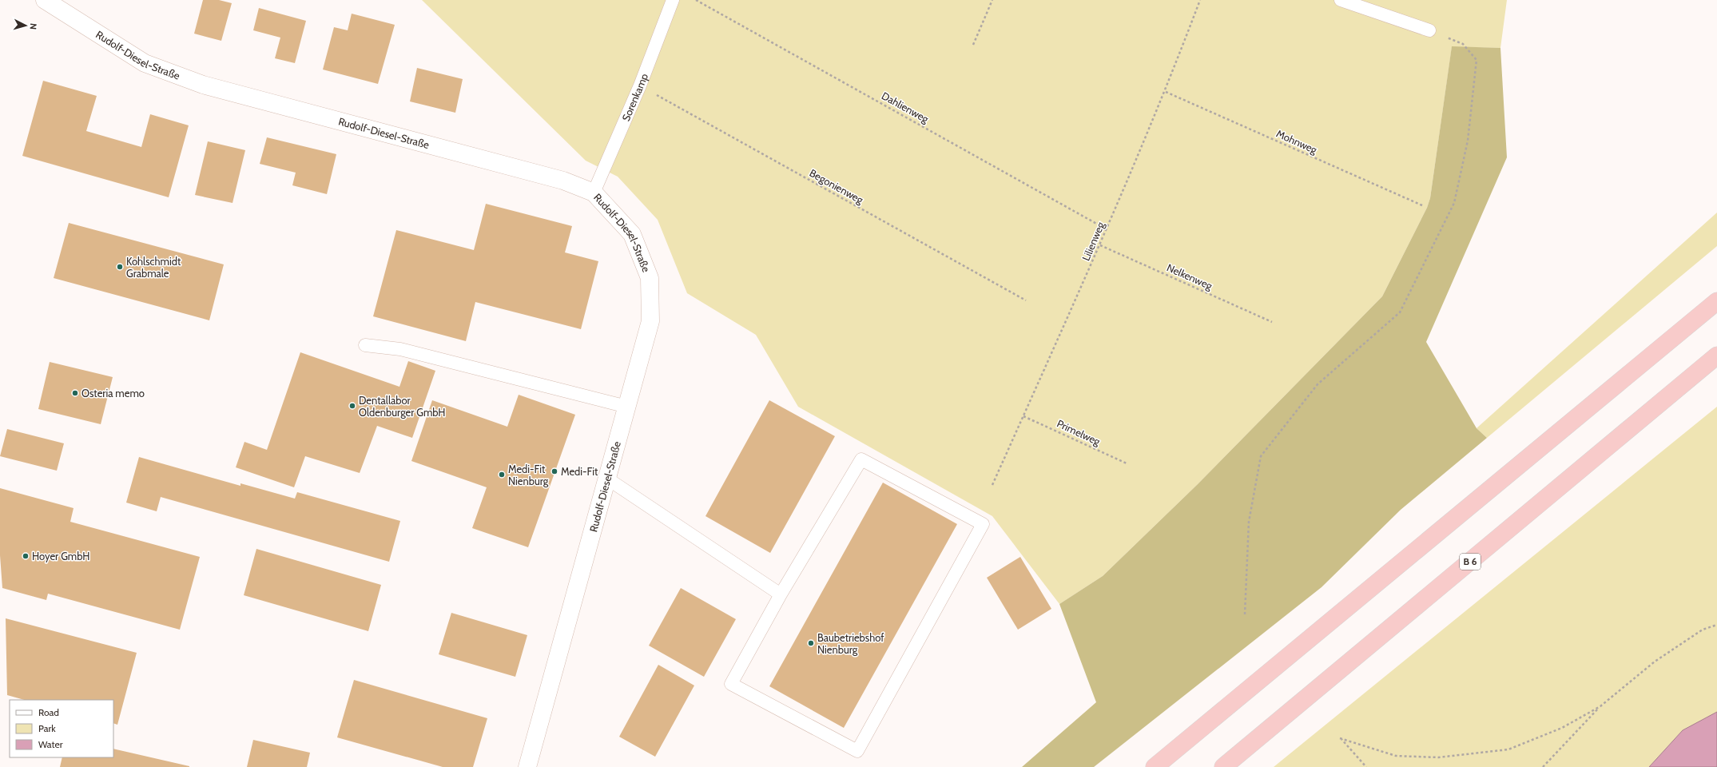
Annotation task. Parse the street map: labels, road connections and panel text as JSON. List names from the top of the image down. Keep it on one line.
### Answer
{"streets":{"highway":["B 6"],"street":["Rudolf-Diesel-Straße"],"lane":["Sorenkamp"],"path":["Dahlienweg","Mohnweg","Begonienweg","Lilienweg","Nelkenweg","Primelweg"]},"crossings":[["Rudolf-Diesel-Straße","Sorenkamp"],["Sorenkamp","Begonienweg"],["Dahlienweg","Lilienweg"],["Mohnweg","Lilienweg"],["Lilienweg","Nelkenweg"],["Lilienweg","Primelweg"]],"places":["Kohlschmidt Grabmale","Osteria memo","Dentallabor Oldenburger GmbH","Medi-Fit","Medi-Fit Nienburg","Hoyer GmbH","Baubetriebshof Nienburg"],"legend":["Road","Park","Water"],"north":"right"}
